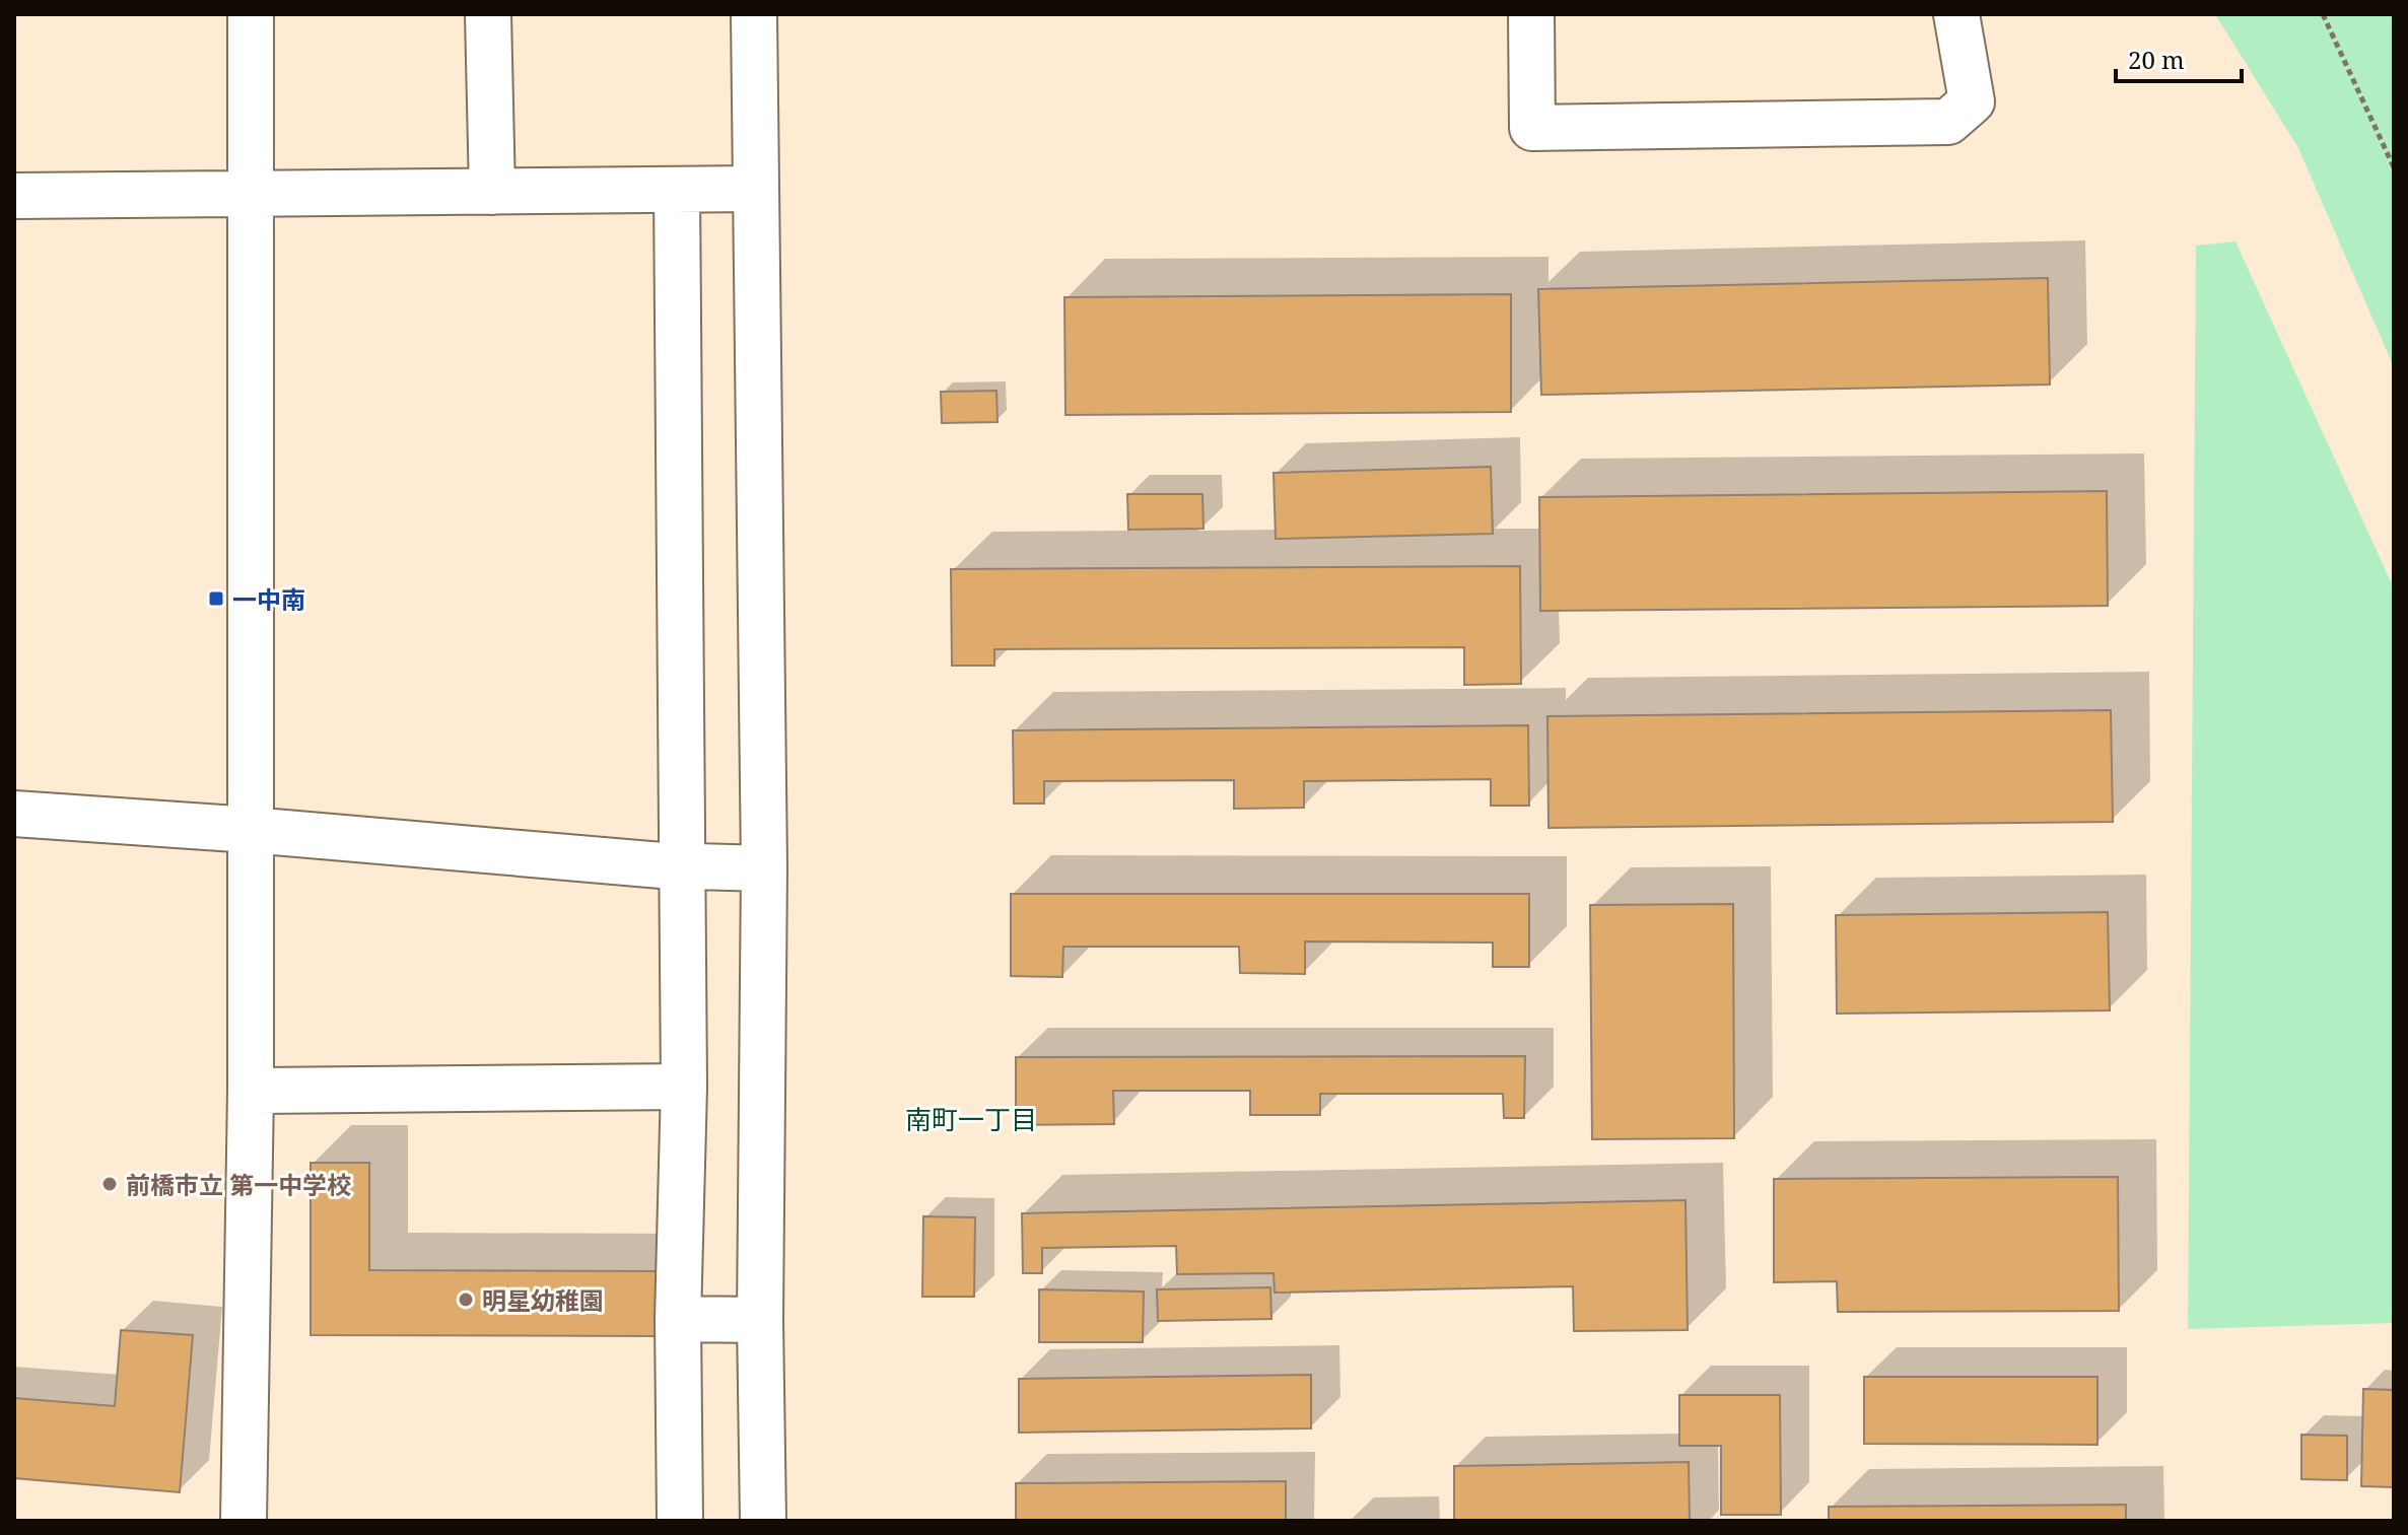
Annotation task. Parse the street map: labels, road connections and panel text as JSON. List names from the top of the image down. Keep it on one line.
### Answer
{"districts":["南町一丁目"],"places":{"transit":["一中南"],"other":["前橋市立 第一中学校","明星幼稚園"]},"scale_bar":"20 m"}
